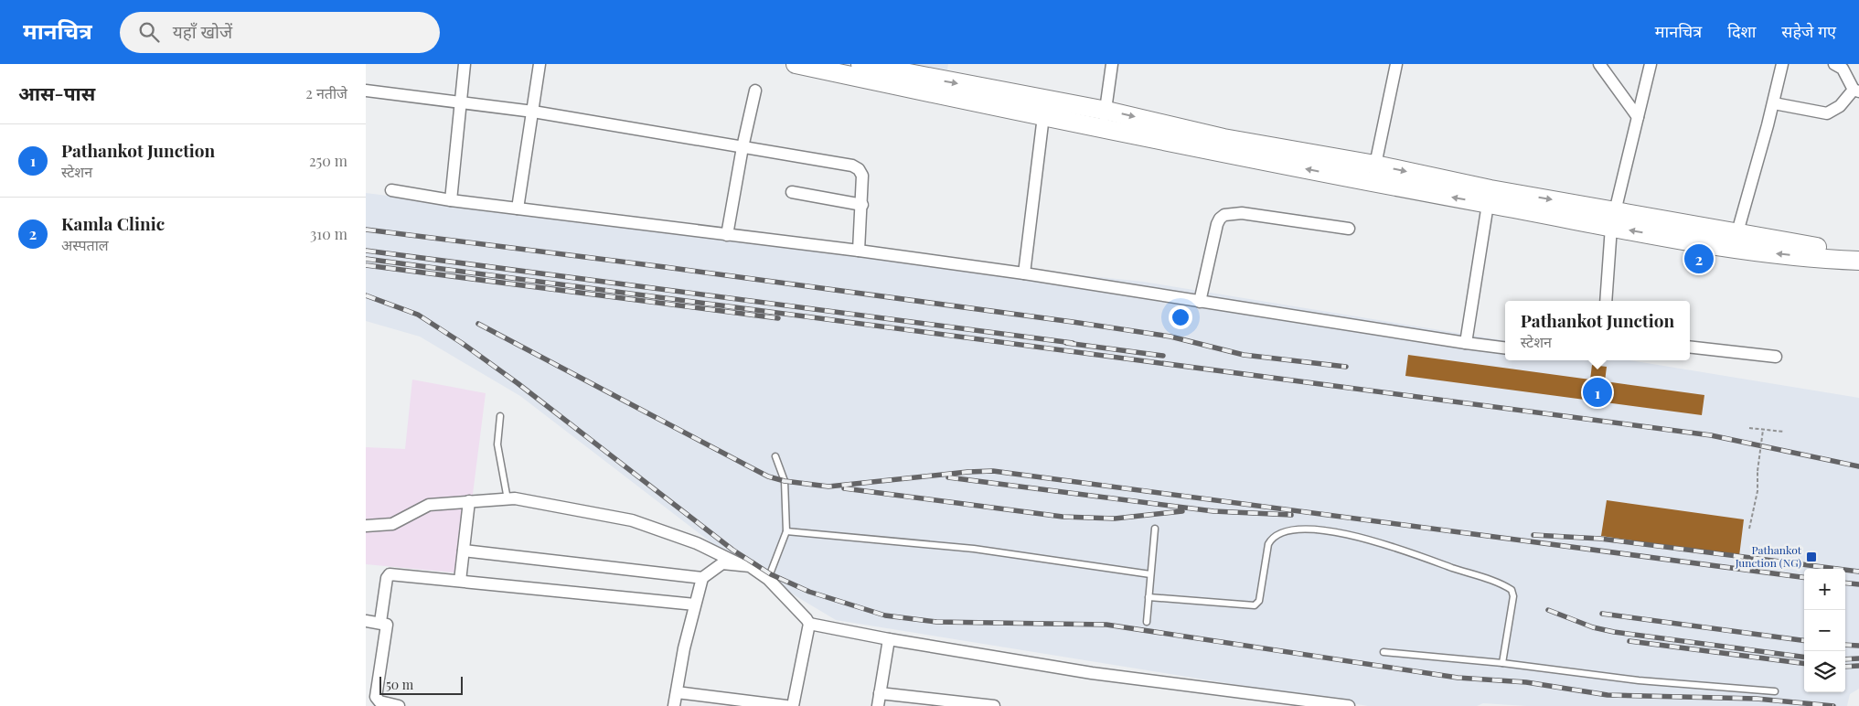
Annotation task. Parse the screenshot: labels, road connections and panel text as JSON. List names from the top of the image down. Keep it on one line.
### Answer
{"places":{"transit":["Pathankot Junction (NG)"]},"scale_bar":"50 m","page":{"header":"मानचित्र","search":"यहाँ खोजें","nav":["मानचित्र","दिशा","सहेजे गए"],"heading":["आस-पास","2 नतीजे"],"list":[{"mark":"1","name":"Pathankot Junction","note":"स्टेशन","value":"250 m"},{"mark":"2","name":"Kamla Clinic","note":"अस्पताल","value":"310 m"}],"pins":["2","1"],"popup":["Pathankot Junction","स्टेशन"],"map_buttons":["+","−"],"scale":"50 m"}}
